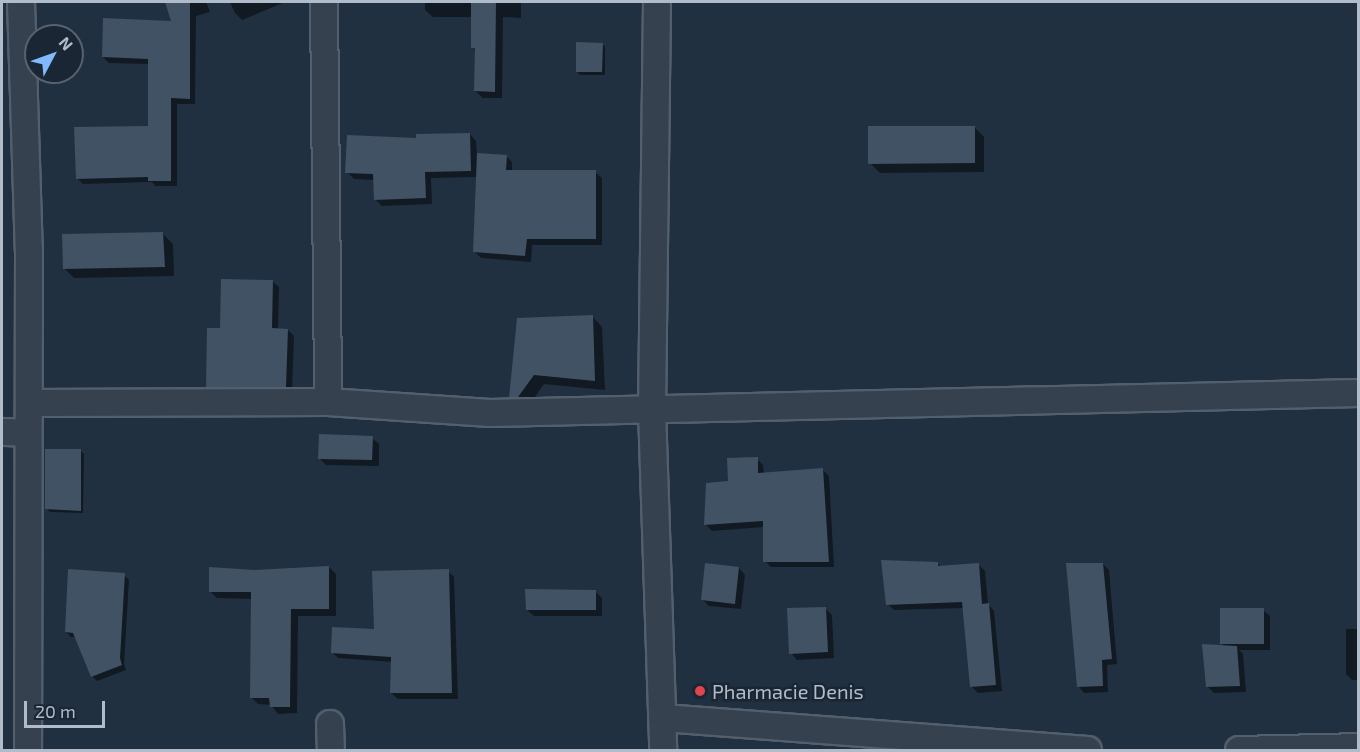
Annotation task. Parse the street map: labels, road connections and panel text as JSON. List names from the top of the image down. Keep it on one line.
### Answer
{"places":["Pharmacie Denis"],"scale_bar":"20 m","north":"top right"}
